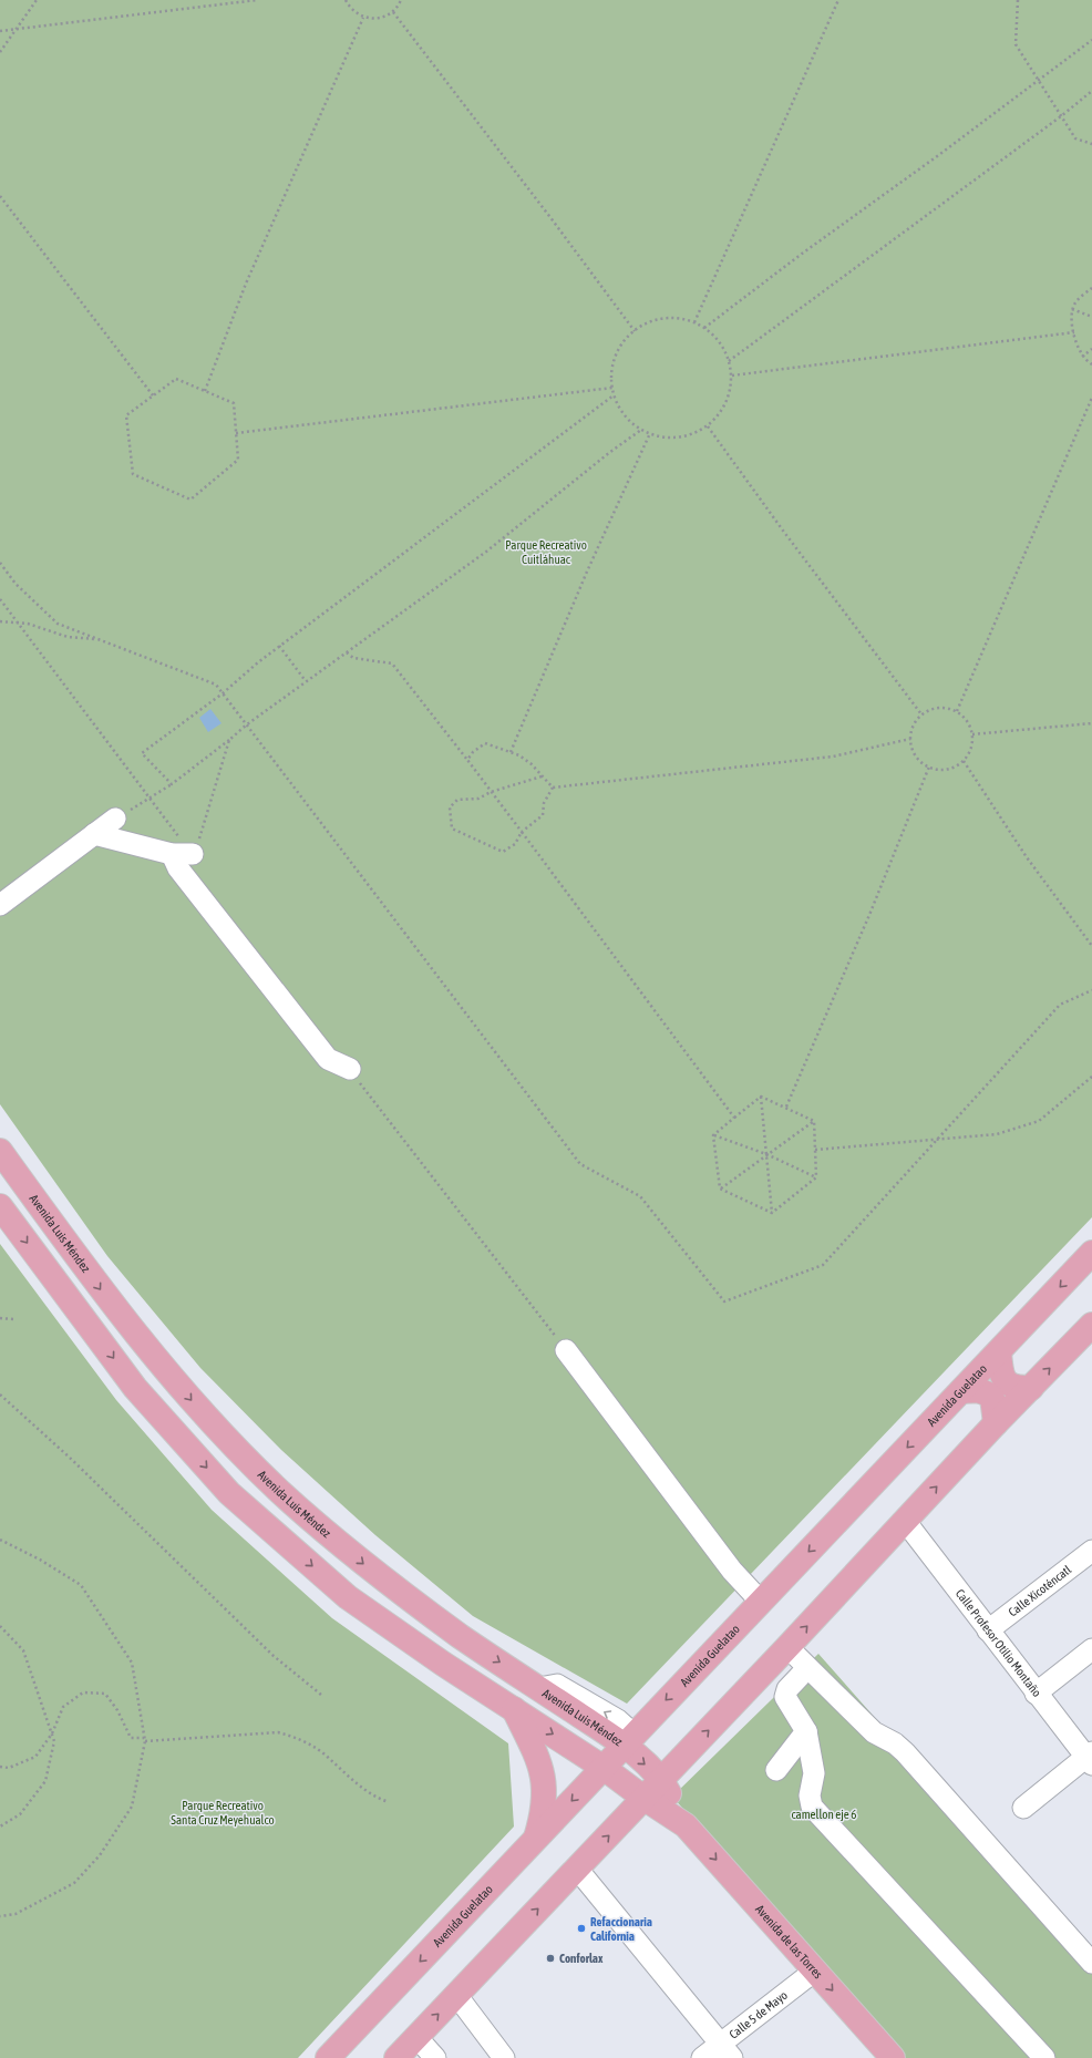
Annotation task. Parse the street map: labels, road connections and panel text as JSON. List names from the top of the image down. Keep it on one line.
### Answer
{"streets":{"main road":["Avenida Luis Méndez","Avenida Guelatao","Avenida de las Torres"],"street":["Calle Xicoténcatl","Calle Profesor Otilio Montaño","Calle 5 de Mayo"]},"crossings":[["Avenida Luis Méndez","Avenida Guelatao"],["Avenida Luis Méndez","Avenida de las Torres"],["Calle Xicoténcatl","Calle Profesor Otilio Montaño"],["Avenida de las Torres","Calle 5 de Mayo"]],"one_way":["Avenida de las Torres"],"parks":["Parque Recreativo Cuitláhuac","Parque Recreativo Santa Cruz Meyehualco","camellon eje 6"],"places":["Refaccionaria California","Conforlax"]}
